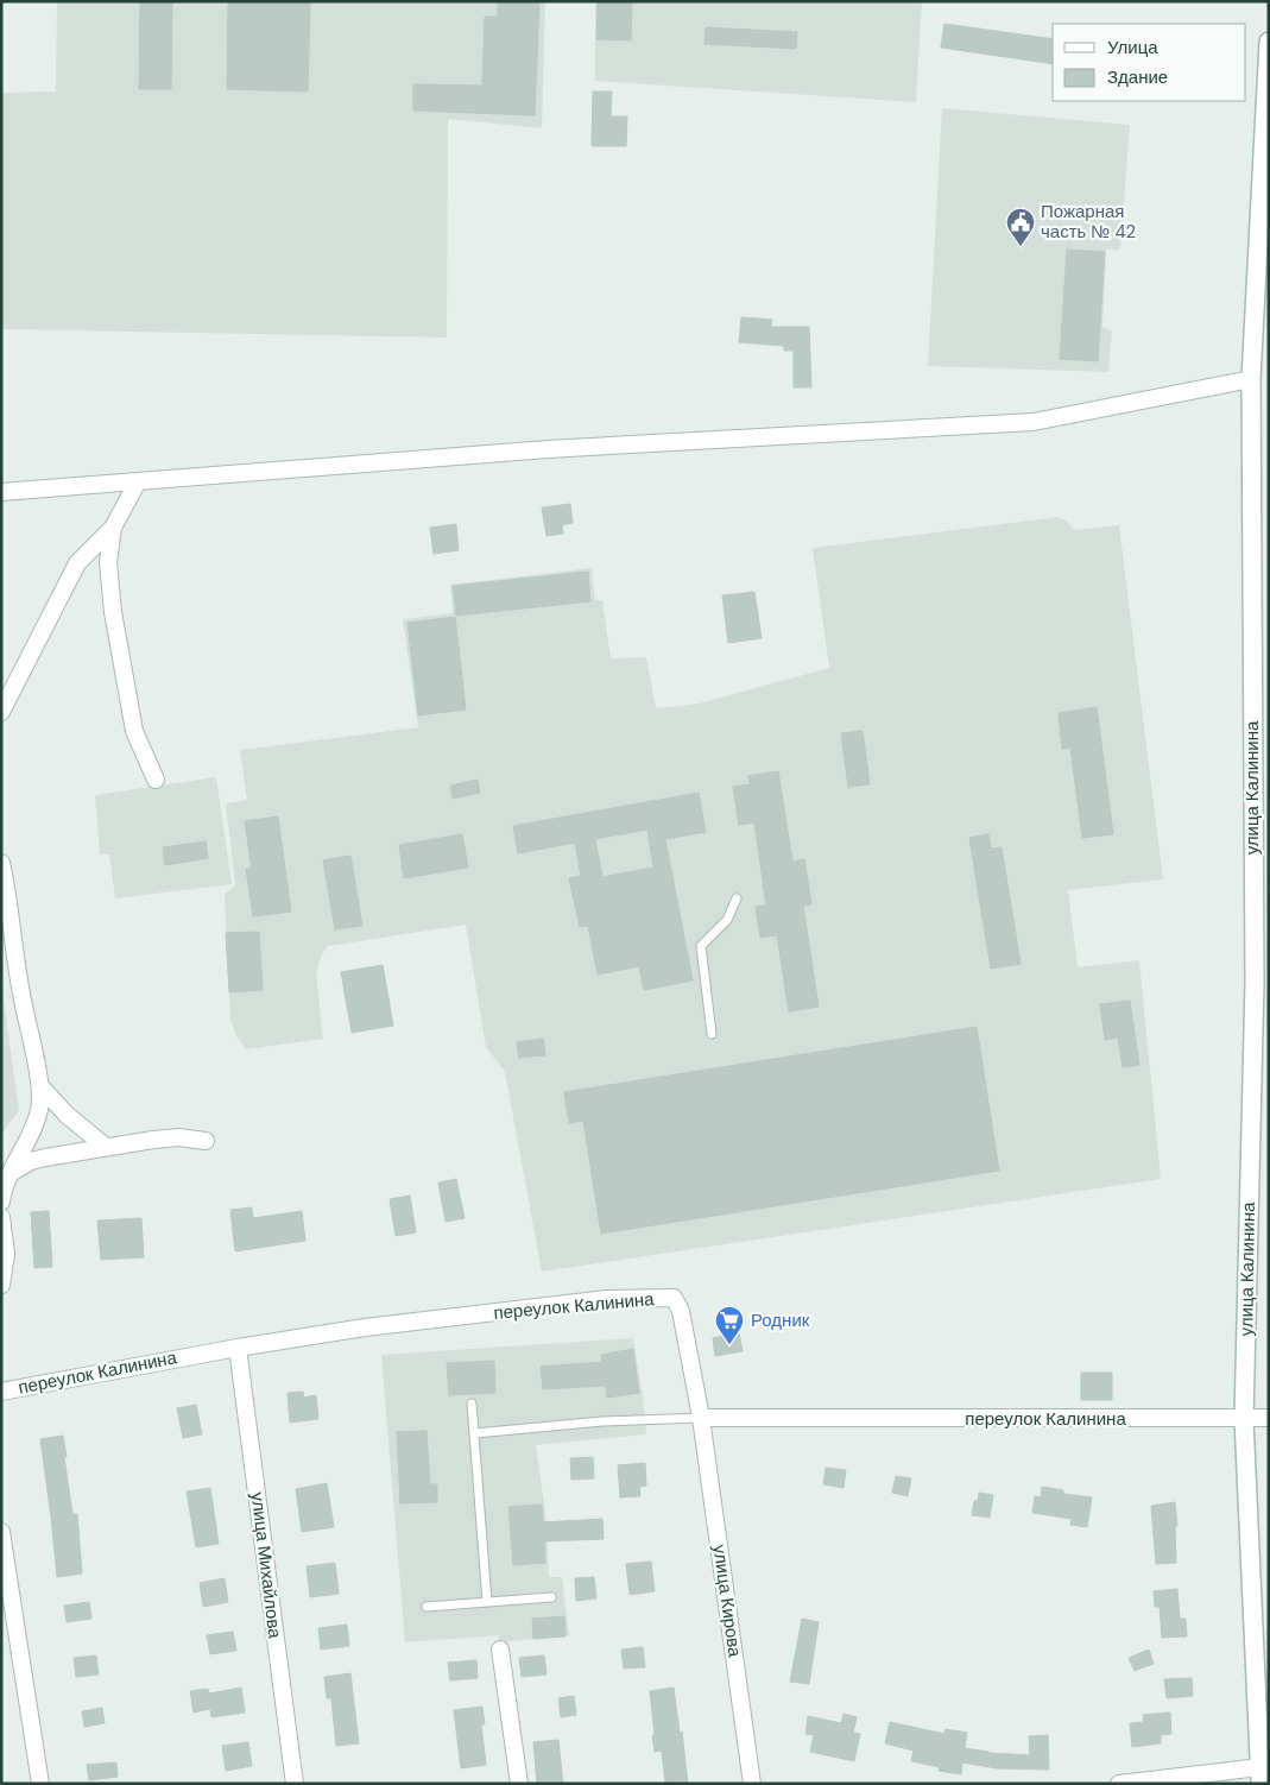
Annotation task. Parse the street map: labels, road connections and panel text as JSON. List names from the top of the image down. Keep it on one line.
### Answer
{"streets":{"street":["улица Калинина","переулок Калинина","улица Михайлова","улица Кирова"]},"crossings":[["улица Калинина","переулок Калинина"],["переулок Калинина","улица Михайлова"],["переулок Калинина","улица Кирова"]],"places":{"public building":["Пожарная часть № 42"],"supermarket":["Родник"]},"legend":["Улица","Здание"]}
